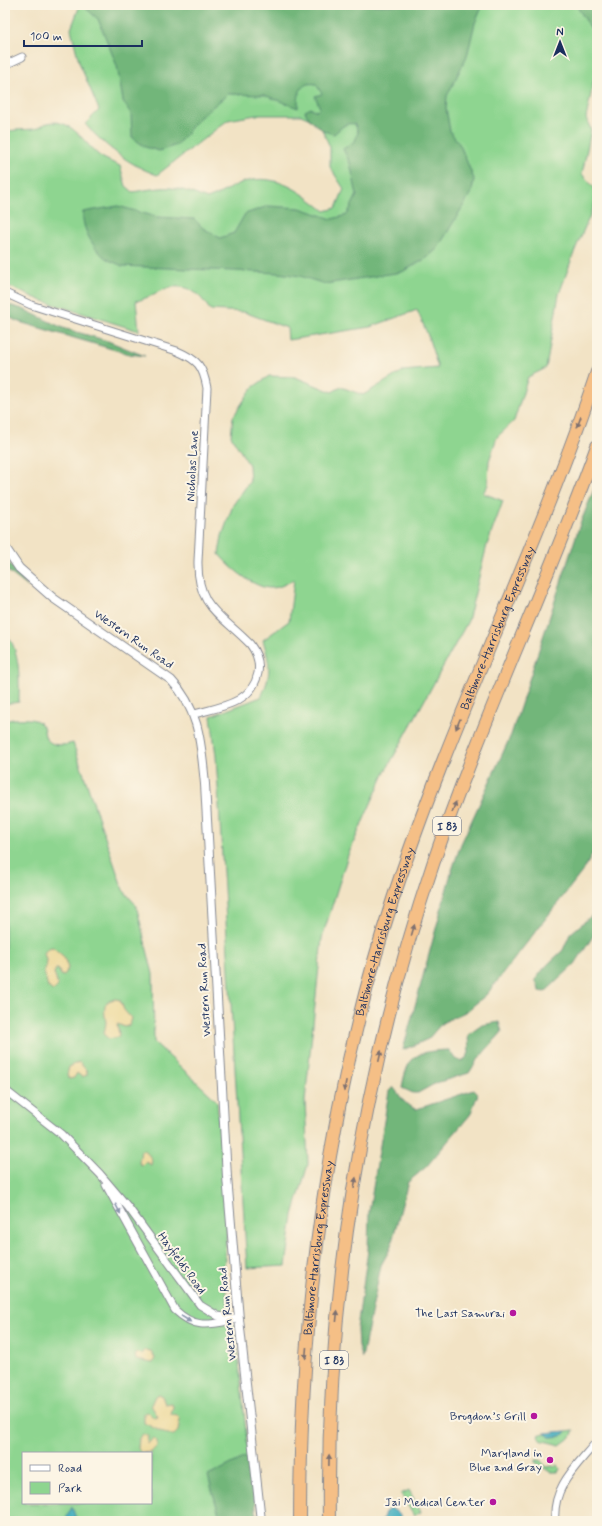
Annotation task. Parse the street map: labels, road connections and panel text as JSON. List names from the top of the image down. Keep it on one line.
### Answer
{"streets":{"highway":["Baltimore-Harrisburg Expressway","I 83"],"street":["Nicholas Lane","Western Run Road","Hayfields Road"]},"crossings":[["Nicholas Lane","Western Run Road"],["Western Run Road","Hayfields Road"]],"places":["The Last Samurai","Brogdon’s Grill","Maryland in Blue and Gray","Jai Medical Center"],"legend":["Road","Park"],"scale_bar":"100 m","north":"top"}
